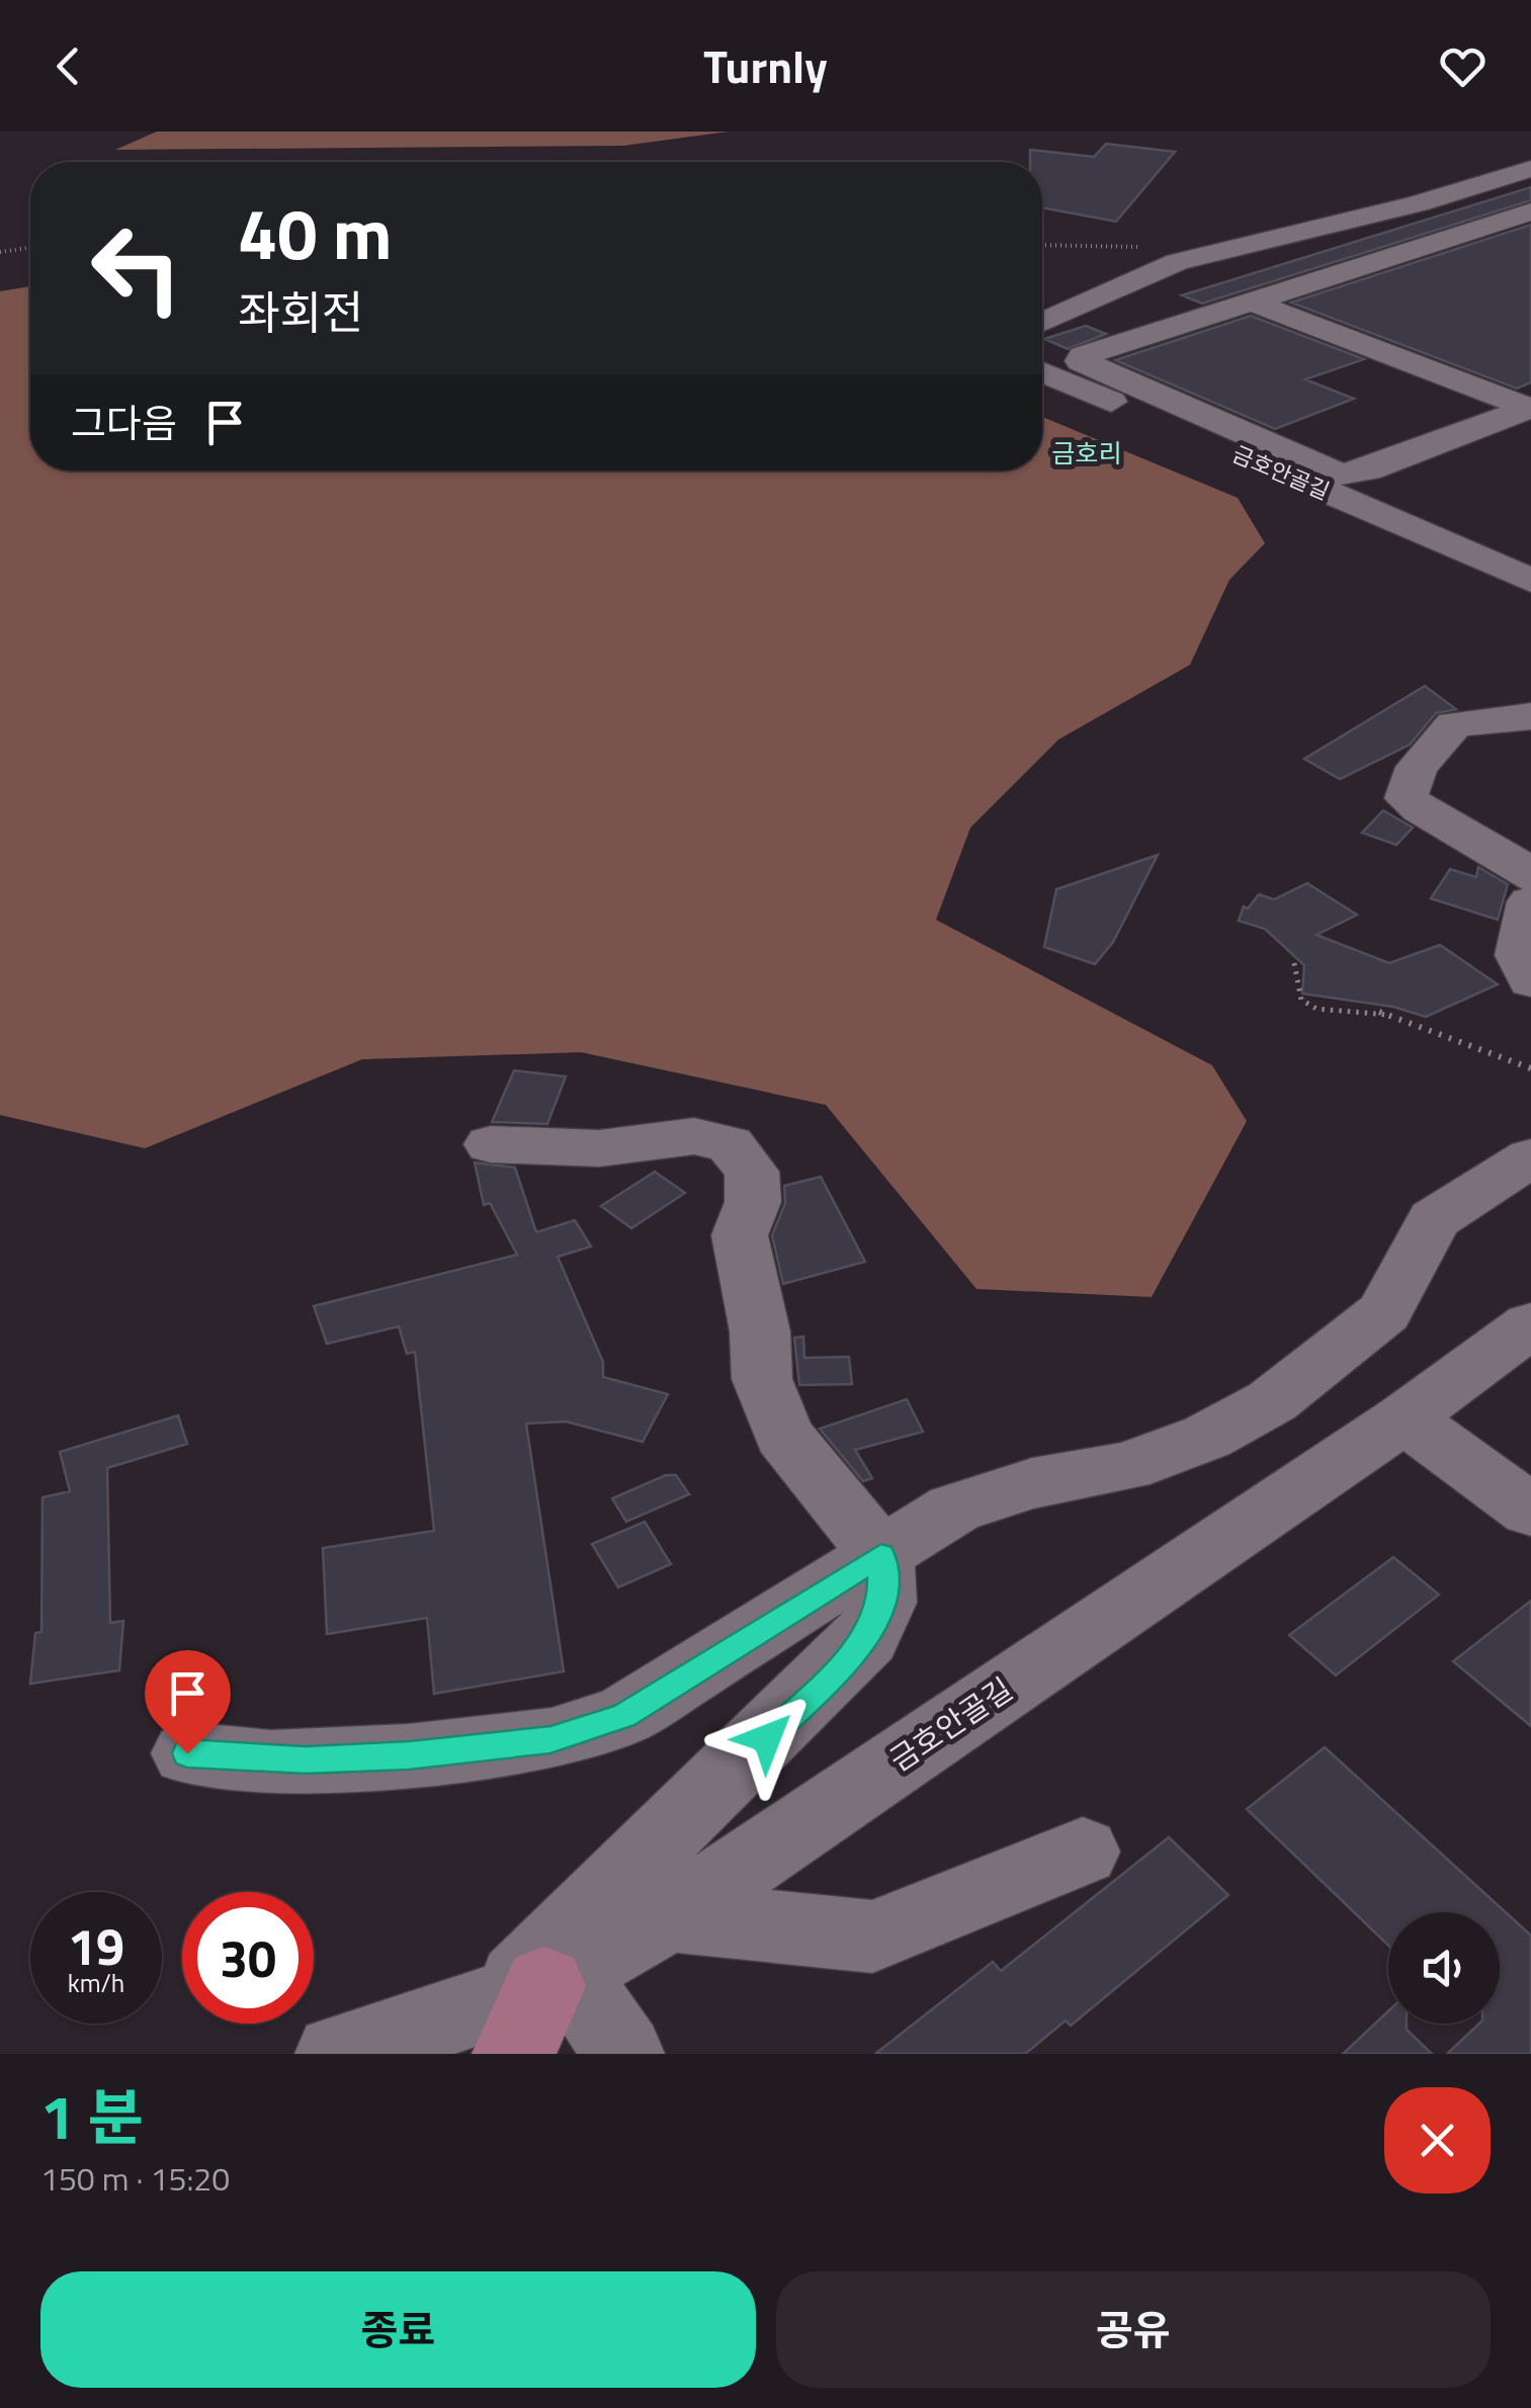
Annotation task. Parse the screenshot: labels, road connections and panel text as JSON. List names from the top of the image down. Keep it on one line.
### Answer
{"streets":{"street":["금호안골길"]},"districts":["금호리"],"page":{"header":"Turnly","turn":["40 m","좌회전"],"then":"그다음","speed":"19 km/h","limit":"30","heading":["1 분","150 m · 15:20"],"buttons":["종료","공유"]}}
